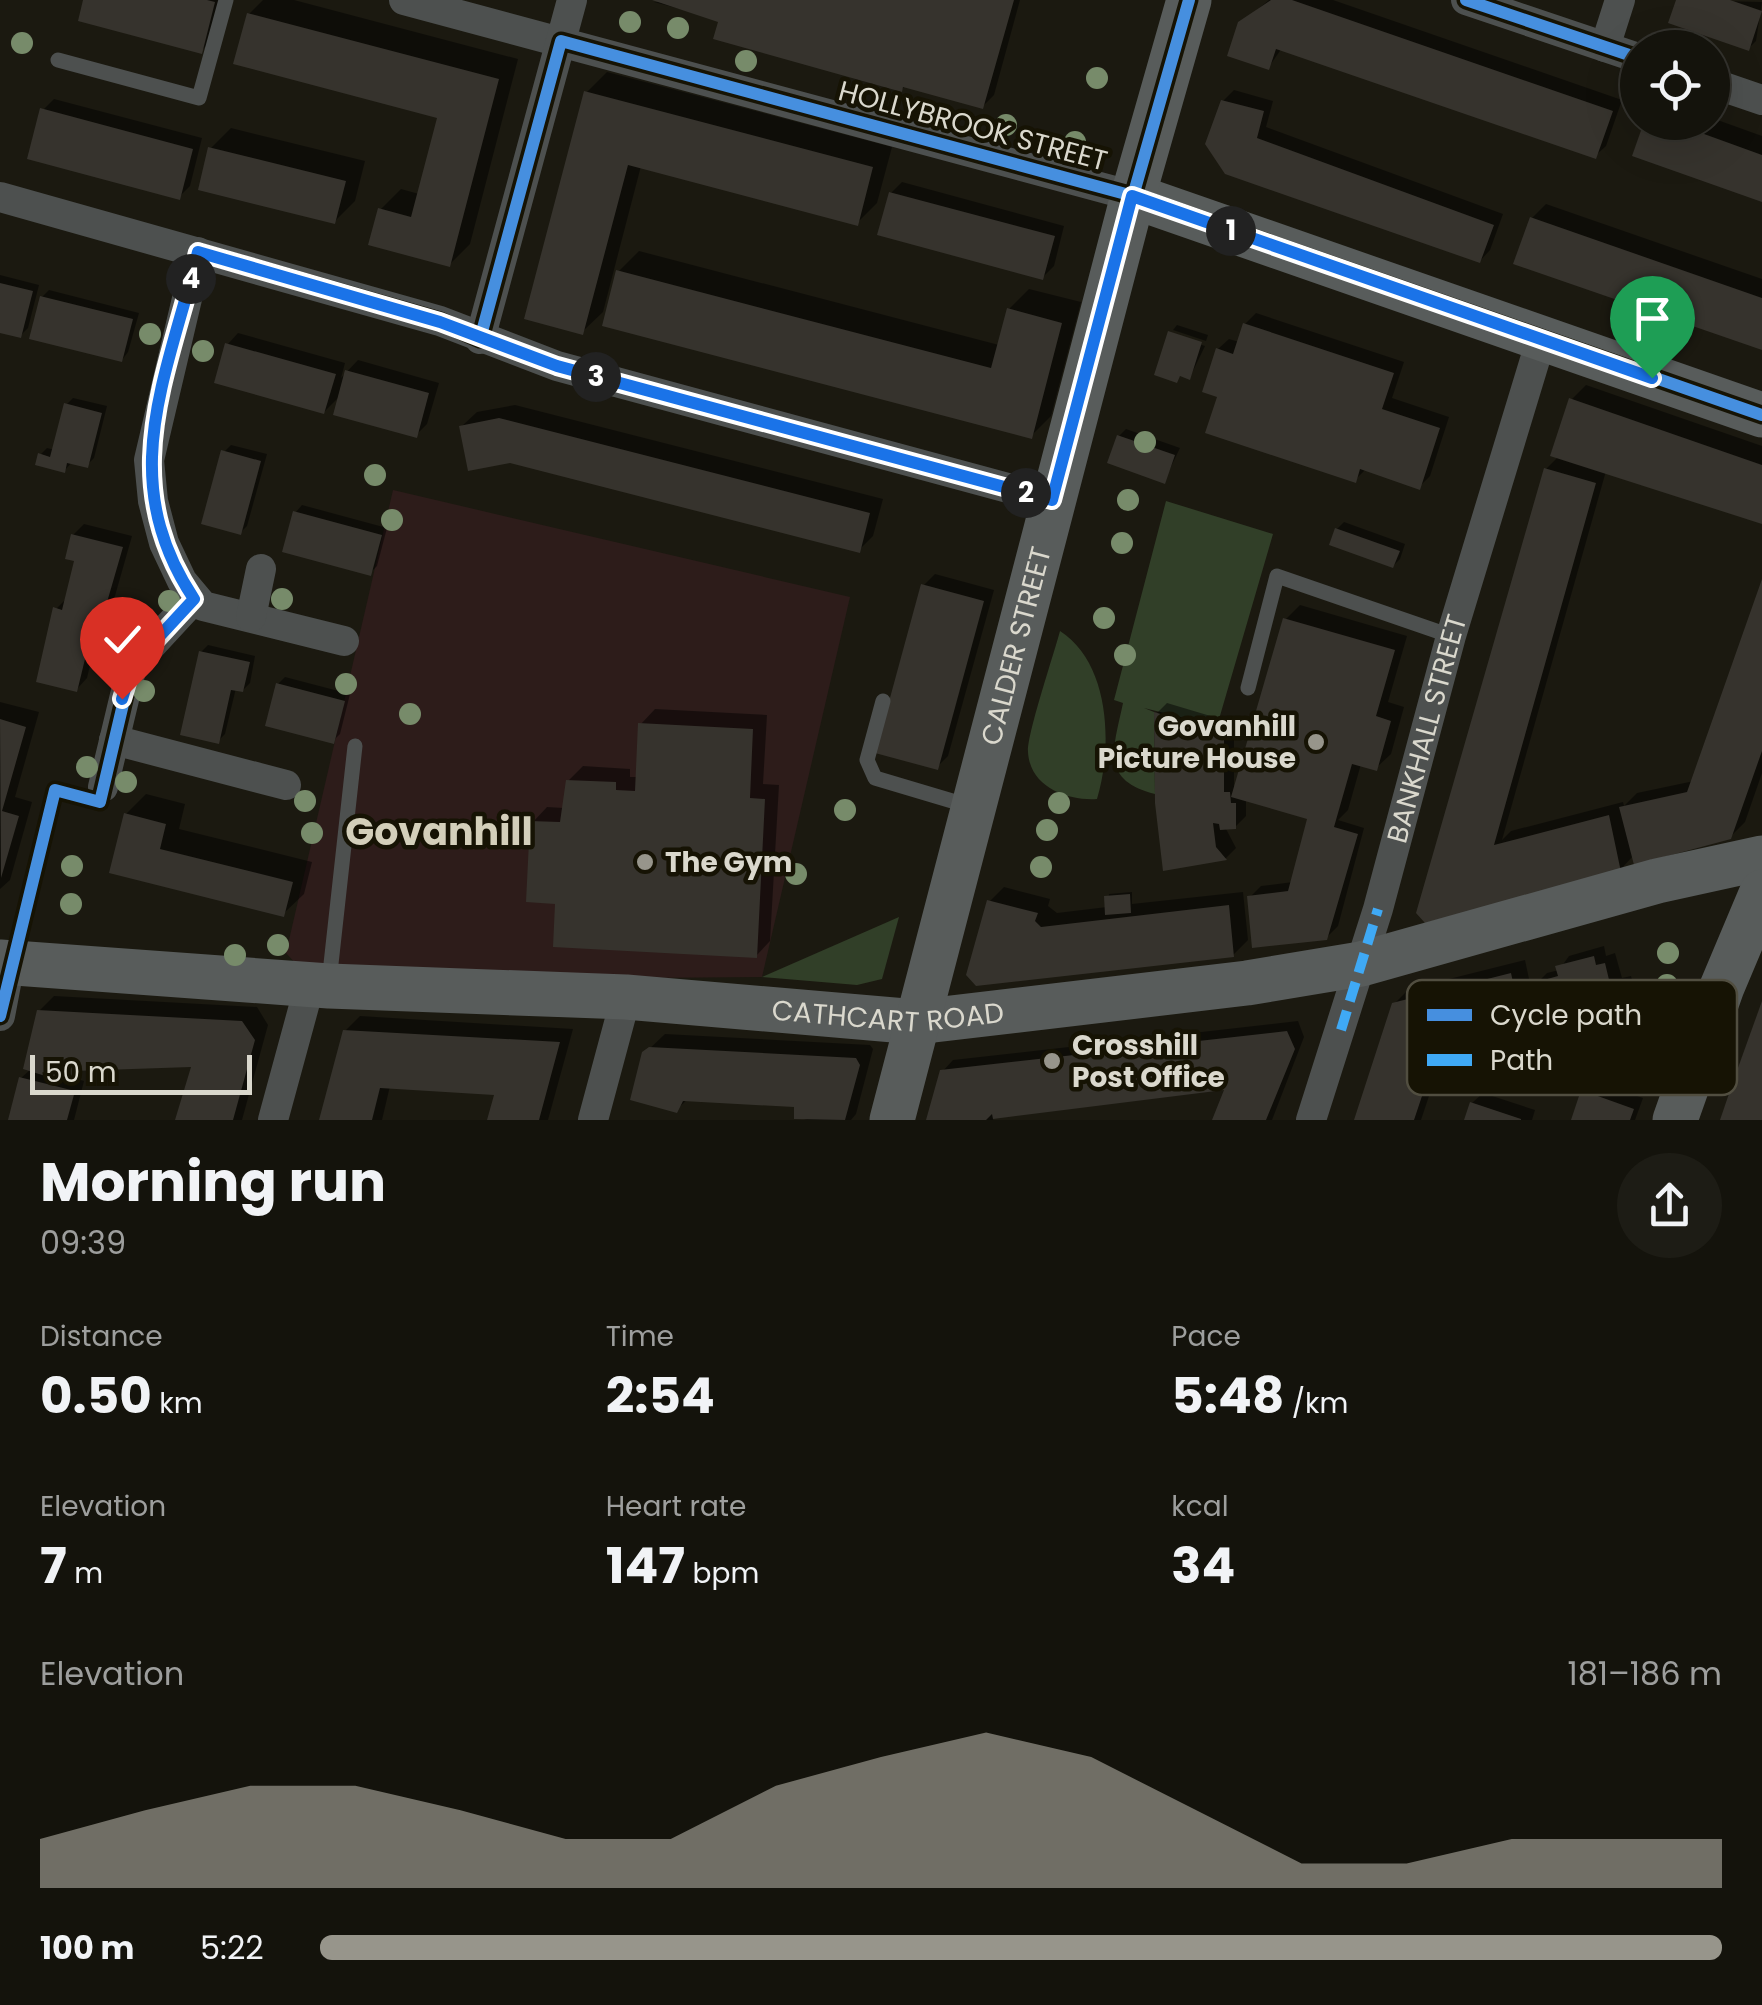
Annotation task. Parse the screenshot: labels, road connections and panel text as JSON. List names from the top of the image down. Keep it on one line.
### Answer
{"streets":{"street":["HOLLYBROOK STREET","CALDER STREET","BANKHALL STREET","CATHCART ROAD"]},"crossings":[["HOLLYBROOK STREET","CALDER STREET"],["HOLLYBROOK STREET","BANKHALL STREET"],["CALDER STREET","CATHCART ROAD"],["BANKHALL STREET","CATHCART ROAD"]],"districts":["Govanhill"],"places":["Govanhill Picture House","The Gym","Crosshill Post Office"],"legend":["Cycle path","Path"],"scale_bar":"50 m","page":{"pins":["1","4","3","2"],"scale":"50 m","heading":["Morning run","09:39"],"stats":[["Distance","0.50 km"],["Time","2:54"],["Pace","5:48 /km"],["Elevation","7 m"],["Heart rate","147 bpm"],["kcal","34"]],"chart":["Elevation","181–186 m"],"list":[{"name":"100 m","note":"5:22"}]}}
